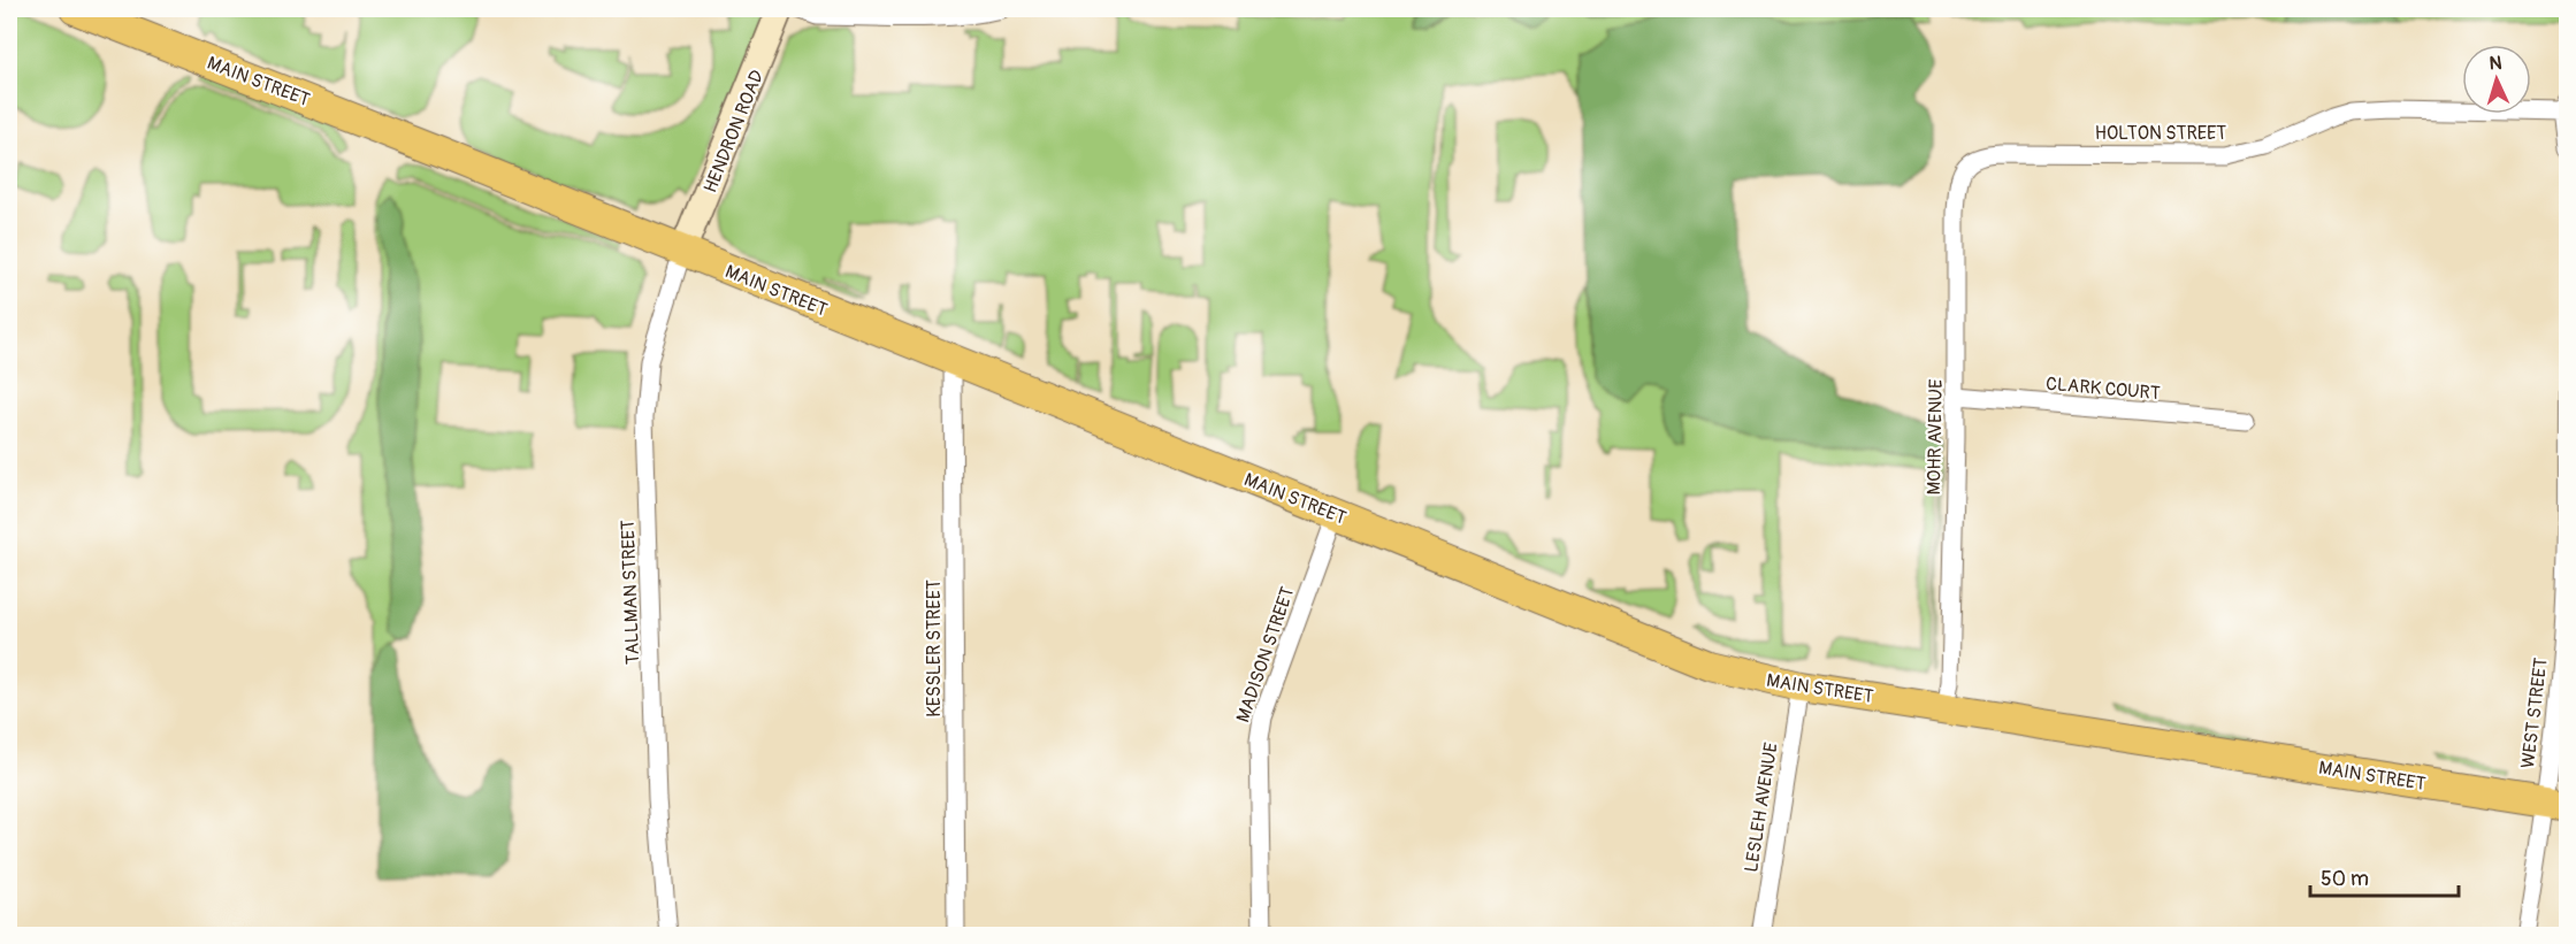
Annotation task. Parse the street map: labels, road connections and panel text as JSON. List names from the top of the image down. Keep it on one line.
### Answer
{"streets":{"main road":["MAIN STREET"],"street":["HENDRON ROAD","HOLTON STREET","CLARK COURT","MOHR AVENUE","TALLMAN STREET","KESSLER STREET","MADISON STREET","WEST STREET","LESLEH AVENUE"]},"crossings":[["MAIN STREET","HENDRON ROAD"],["MAIN STREET","MOHR AVENUE"],["MAIN STREET","TALLMAN STREET"],["MAIN STREET","KESSLER STREET"],["MAIN STREET","MADISON STREET"],["MAIN STREET","WEST STREET"],["MAIN STREET","LESLEH AVENUE"],["HENDRON ROAD","TALLMAN STREET"],["HOLTON STREET","MOHR AVENUE"],["CLARK COURT","MOHR AVENUE"]],"scale_bar":"50 m","north":"top"}
